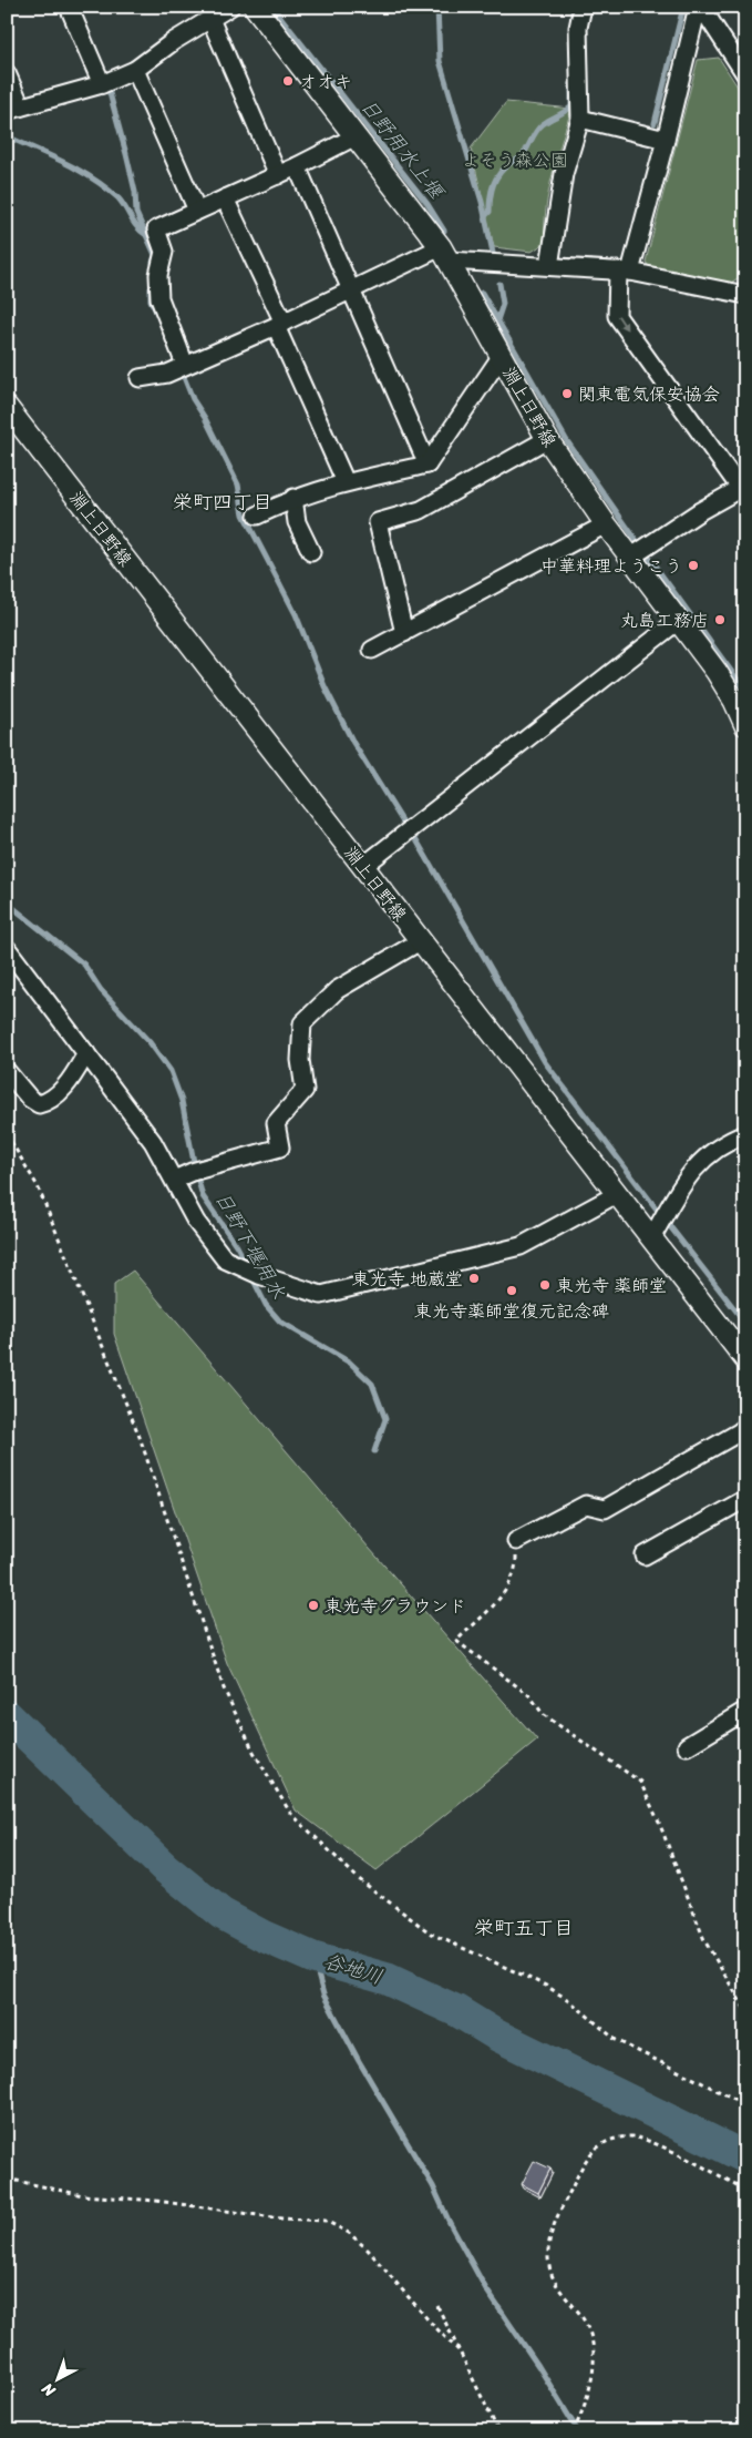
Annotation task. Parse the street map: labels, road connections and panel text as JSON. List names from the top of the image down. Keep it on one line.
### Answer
{"streets":{"main road":["淵上日野線"]},"districts":["栄町四丁目","栄町五丁目"],"water":["日野用水上堰","日野下堰用水","谷地川"],"parks":["よそう森公園"],"places":["オオキ","関東電気保安協会","中華料理ようこう","丸島工務店","東光寺 地蔵堂","東光寺 薬師堂","東光寺薬師堂復元記念碑","東光寺グラウンド"],"north":"bottom left"}
